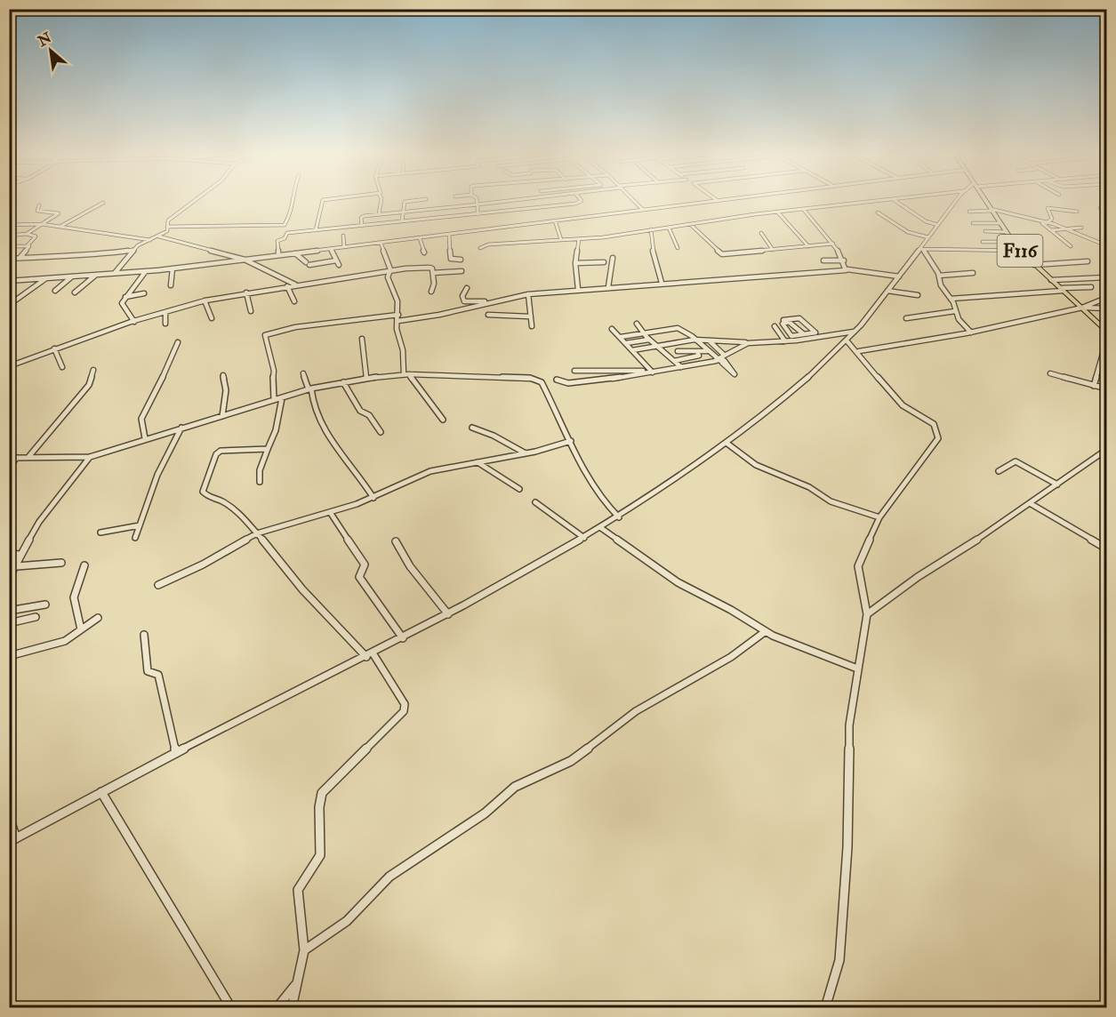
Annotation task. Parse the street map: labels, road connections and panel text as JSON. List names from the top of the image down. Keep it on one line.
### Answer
{"streets":{"main road":["F116"]},"north":"top left"}
